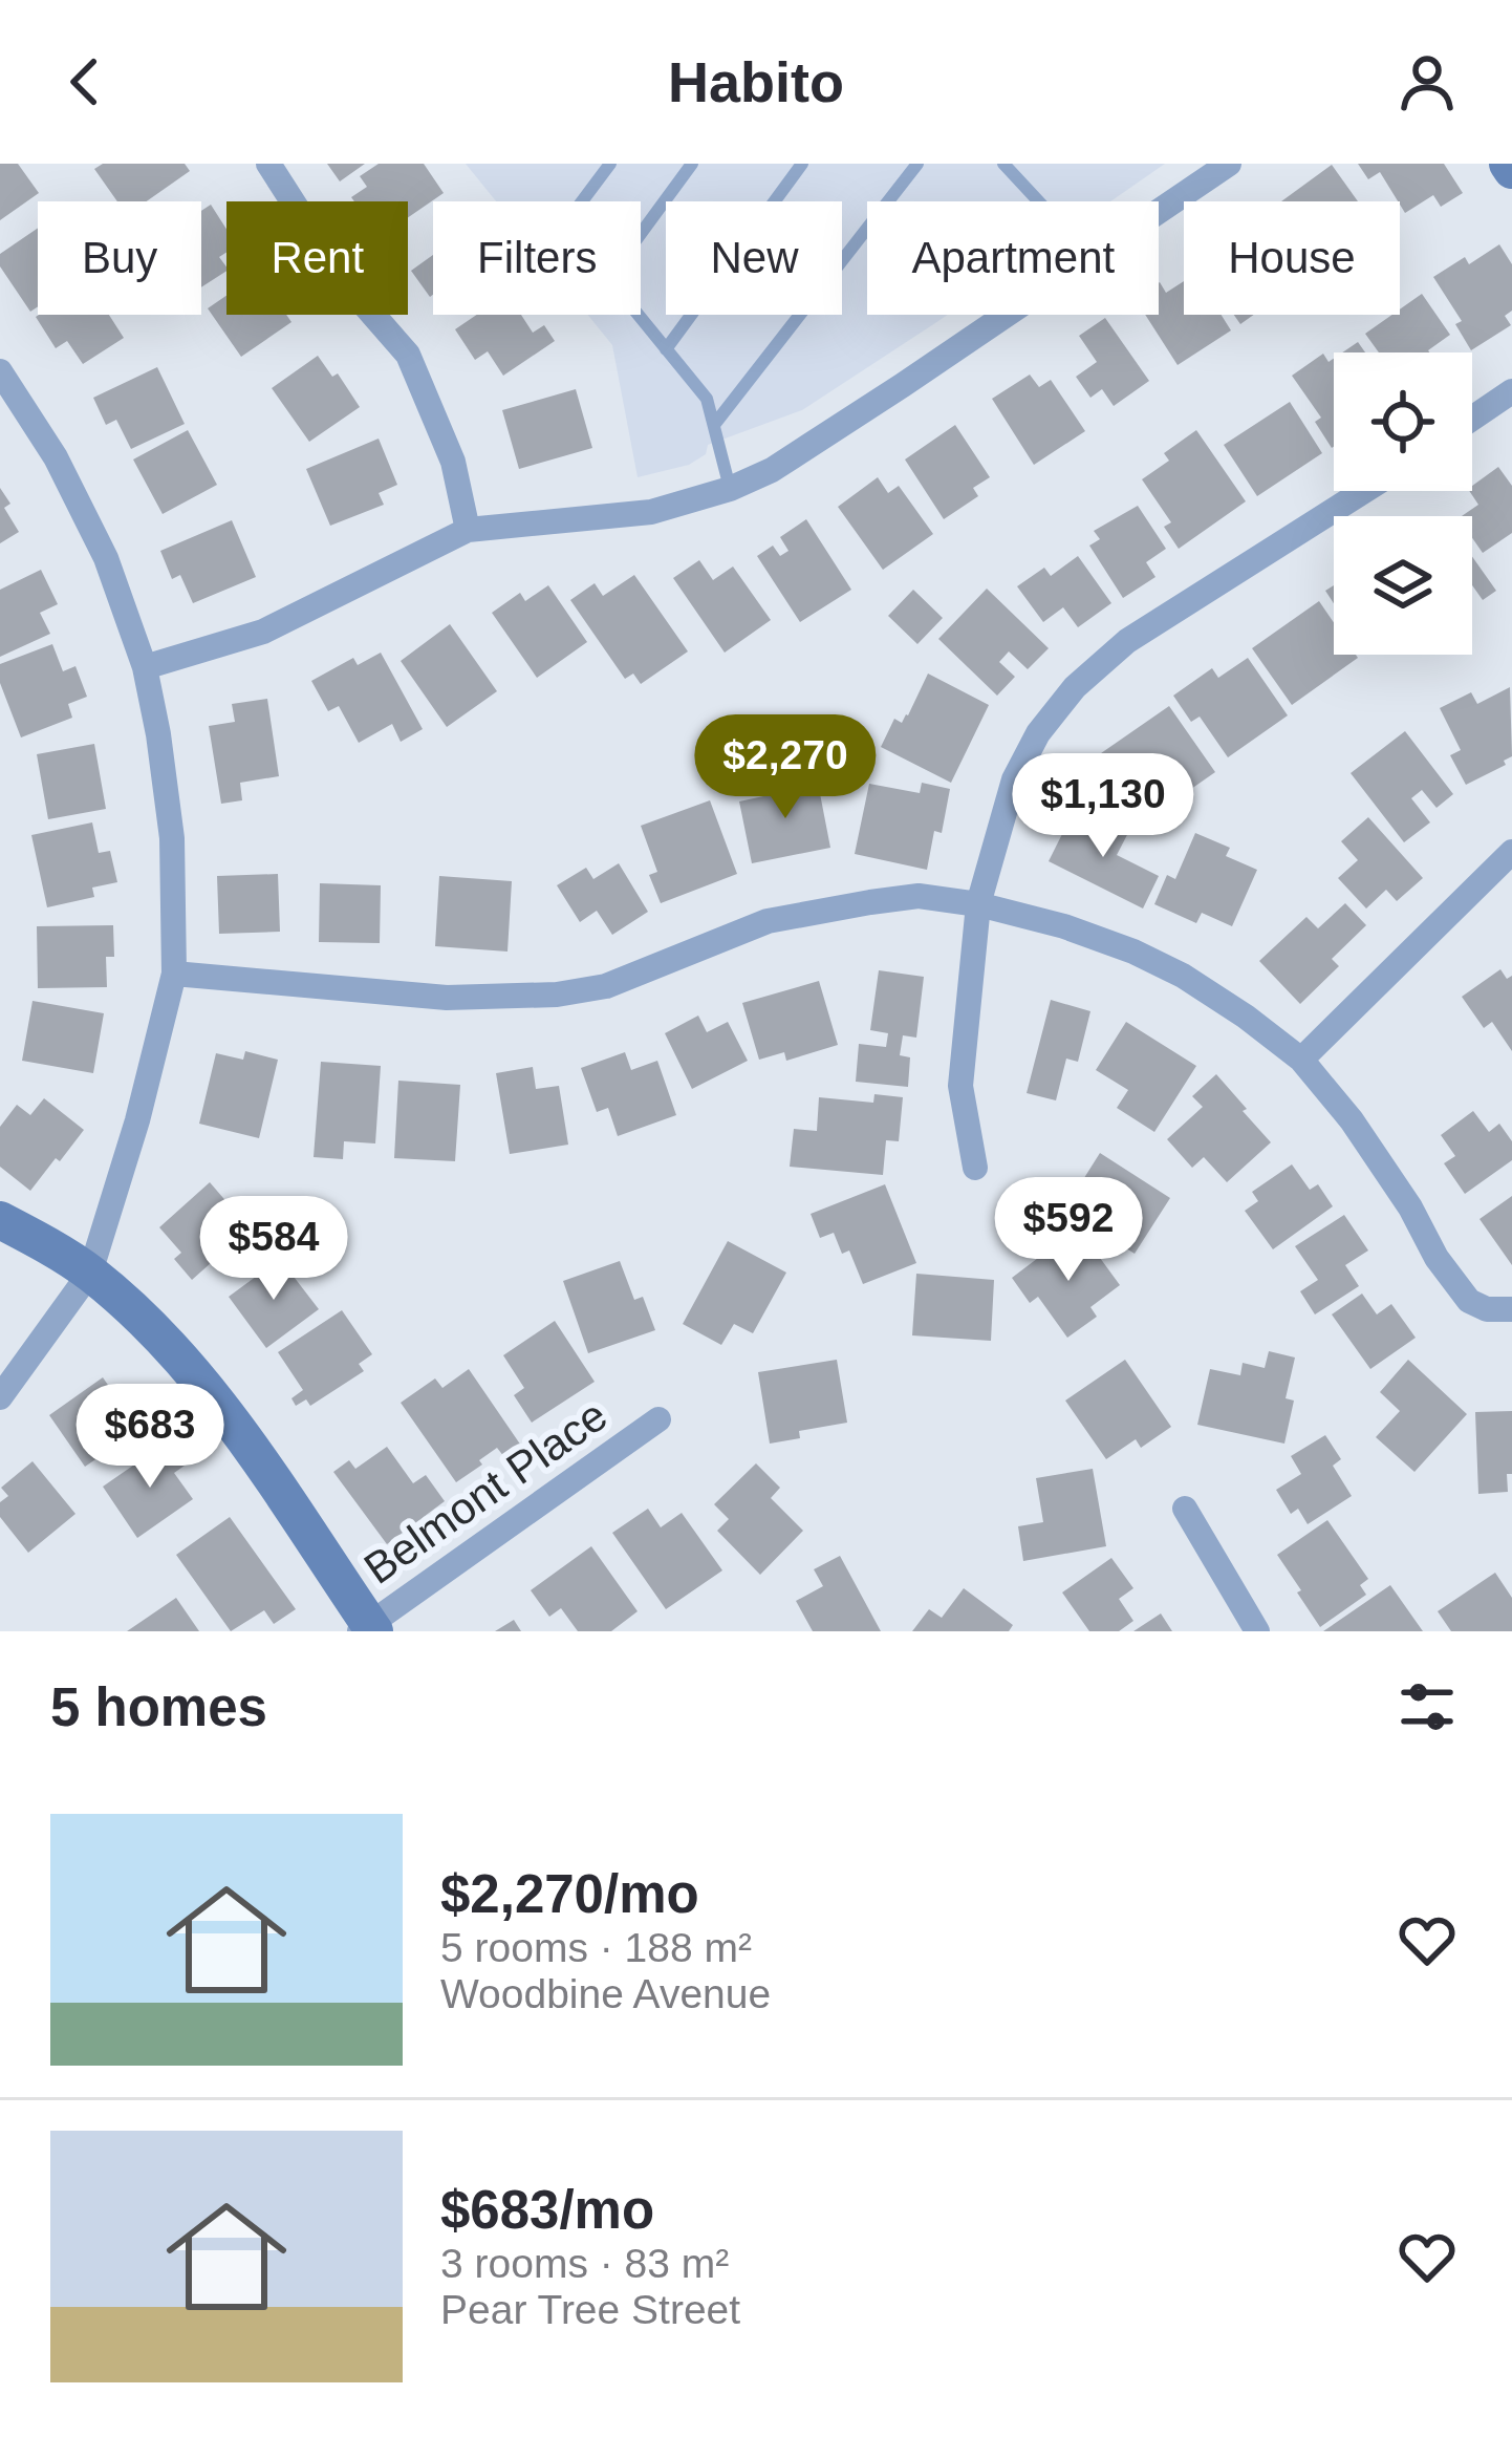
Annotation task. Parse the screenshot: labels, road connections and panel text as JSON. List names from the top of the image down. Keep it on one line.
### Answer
{"streets":{"street":["Belmont Place"]},"page":{"header":"Habito","chip":["Buy","Rent","Filters","New","Apartment","House"],"price":["$2,270","$1,130","$592","$584","$683"],"heading":"5 homes","list":[{"name":"$2,270/mo","note":"5 rooms · 188 m² · Woodbine Avenue"},{"name":"$683/mo","note":"3 rooms · 83 m² · Pear Tree Street"}]}}
